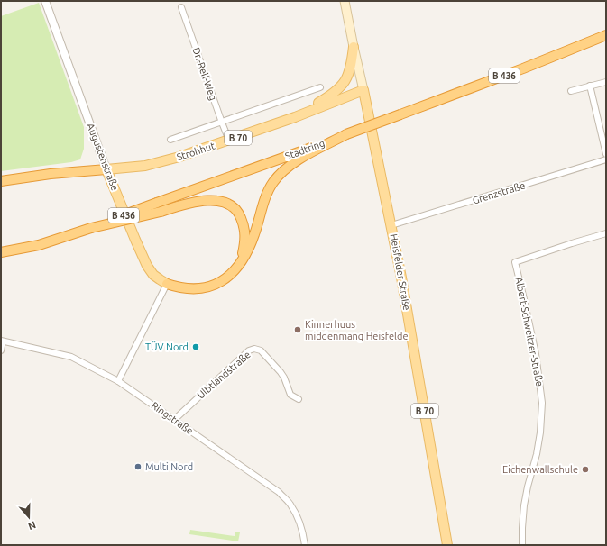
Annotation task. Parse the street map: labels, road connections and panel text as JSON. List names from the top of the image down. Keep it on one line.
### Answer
{"streets":{"highway":["B 436","B 70","Stadtring"],"main road":["Strohhut","Augustenstraße","Heisfelder Straße"],"street":["Dr.-Reil-Weg","Grenzstraße","Albert-Schweitzer-Straße","Ulbtlandstraße","Ringstraße"]},"crossings":[["Dr.-Reil-Weg","Strohhut"],["B 70","Strohhut"],["B 70","Augustenstraße"],["Strohhut","Augustenstraße"],["Strohhut","Heisfelder Straße"],["Grenzstraße","Heisfelder Straße"],["Ulbtlandstraße","Ringstraße"]],"places":["Kinnerhuus middenmang Heisfelde","TÜV Nord","Multi Nord","Eichenwallschule"],"north":"bottom"}
